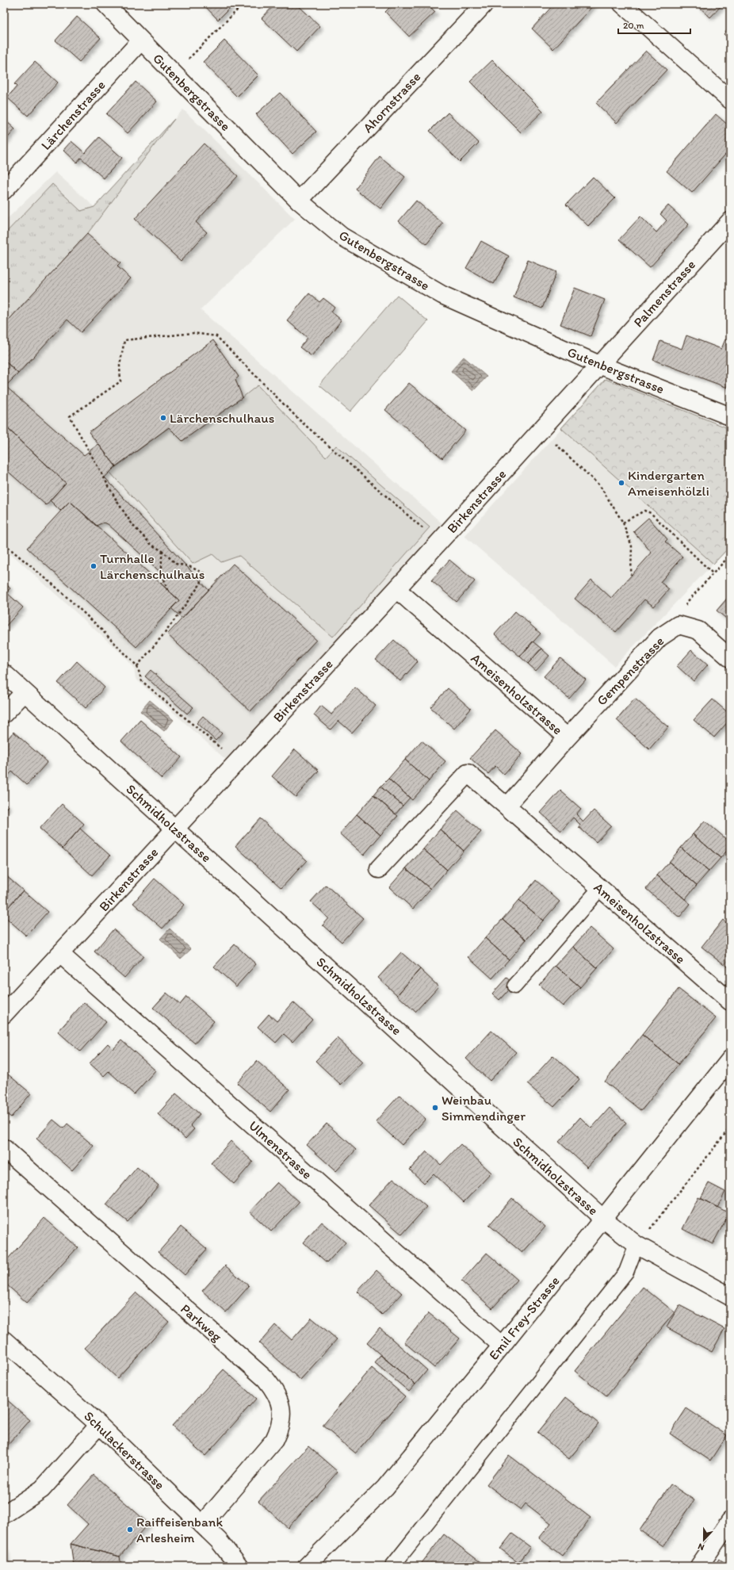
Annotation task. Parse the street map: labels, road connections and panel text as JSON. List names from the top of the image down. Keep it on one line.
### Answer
{"streets":{"street":["Gutenbergstrasse","Ahornstrasse","Lärchenstrasse","Palmenstrasse","Birkenstrasse","Gempenstrasse","Ameisenholzstrasse","Schmidholzstrasse","Ulmenstrasse","Emil Frey-Strasse","Parkweg","Schulackerstrasse"]},"crossings":[["Gutenbergstrasse","Ahornstrasse"],["Gutenbergstrasse","Lärchenstrasse"],["Gutenbergstrasse","Palmenstrasse"],["Gutenbergstrasse","Birkenstrasse"],["Palmenstrasse","Birkenstrasse"],["Birkenstrasse","Ameisenholzstrasse"],["Birkenstrasse","Schmidholzstrasse"],["Birkenstrasse","Ulmenstrasse"],["Gempenstrasse","Ameisenholzstrasse"],["Schmidholzstrasse","Emil Frey-Strasse"],["Ulmenstrasse","Emil Frey-Strasse"],["Parkweg","Schulackerstrasse"]],"places":["Lärchenschulhaus","Kindergarten Ameisenhölzli","Turnhalle Lärchenschulhaus","Weinbau Simmendinger","Raiffeisenbank Arlesheim"],"scale_bar":"20 m","north":"bottom"}
